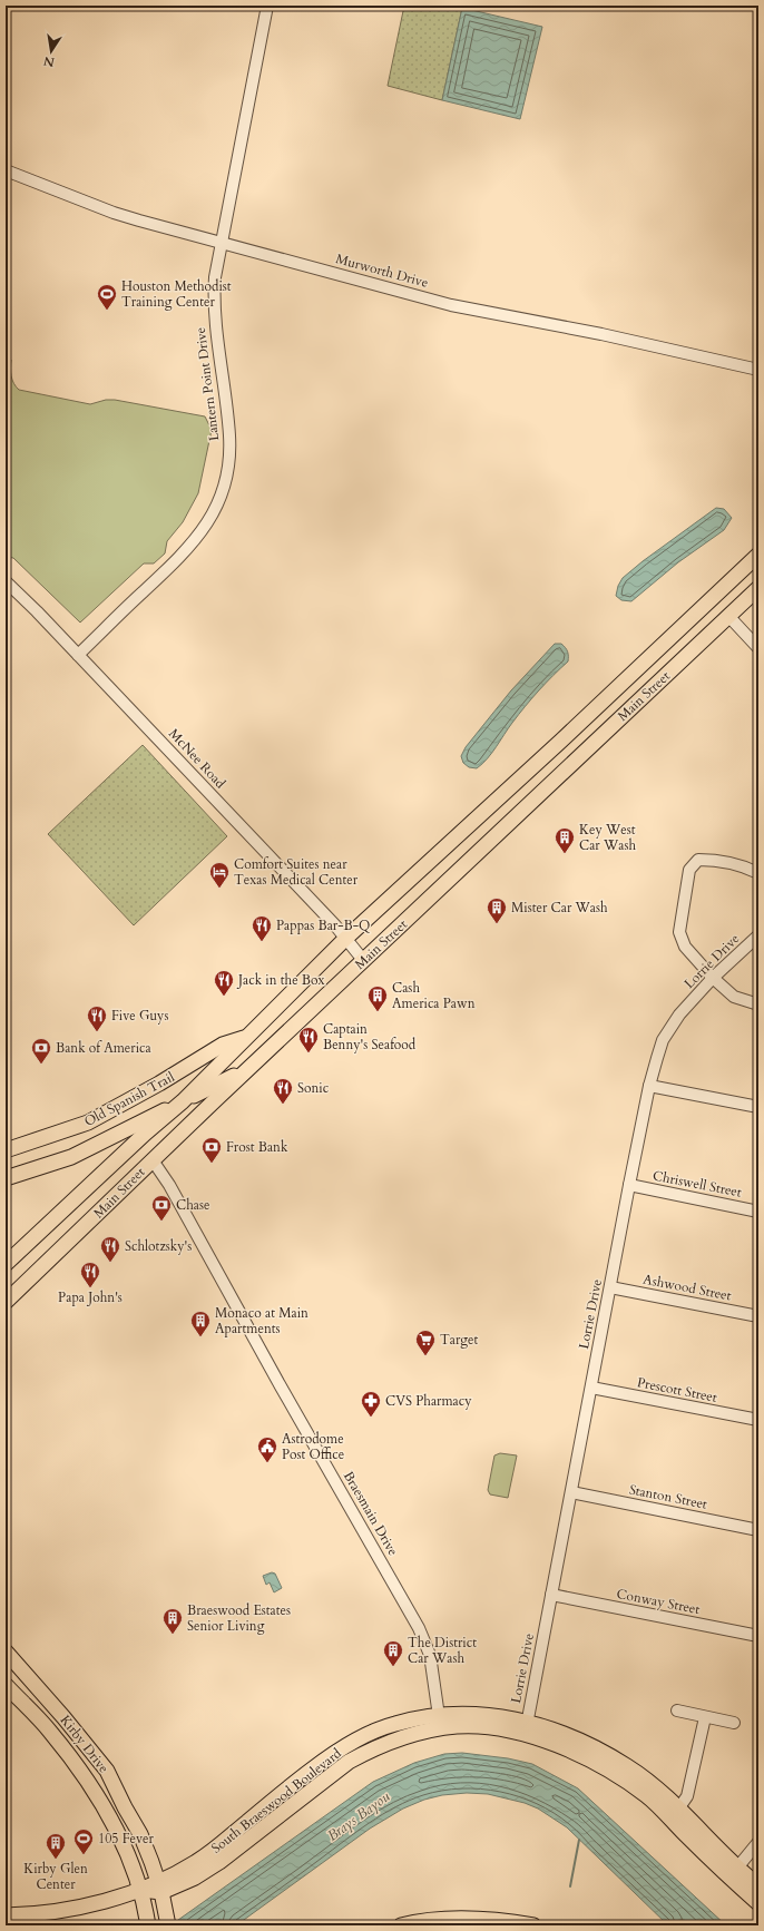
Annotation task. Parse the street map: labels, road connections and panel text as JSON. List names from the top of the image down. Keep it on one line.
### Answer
{"streets":{"main road":["Main Street","Old Spanish Trail","Kirby Drive","South Braeswood Boulevard"],"street":["Murworth Drive","Lantern Point Drive","McNee Road","Lorrie Drive","Chriswell Street","Ashwood Street","Prescott Street","Stanton Street","Braesmain Drive","Conway Street"]},"crossings":[["Murworth Drive","Lantern Point Drive"],["Lantern Point Drive","McNee Road"],["Main Street","McNee Road"],["Main Street","Old Spanish Trail"],["Main Street","Braesmain Drive"],["Lorrie Drive","Chriswell Street"],["Lorrie Drive","Ashwood Street"],["Lorrie Drive","Prescott Street"],["Lorrie Drive","Stanton Street"],["Lorrie Drive","Conway Street"],["Lorrie Drive","South Braeswood Boulevard"],["Braesmain Drive","South Braeswood Boulevard"],["Kirby Drive","South Braeswood Boulevard"]],"water":["Brays Bayou"],"places":{"sports":["Houston Methodist Training Center","105 Fever"],"building":["Key West Car Wash","Mister Car Wash","Cash America Pawn","Monaco at Main Apartments","Braeswood Estates Senior Living","The District Car Wash","Kirby Glen Center"],"hotel":["Comfort Suites near Texas Medical Center"],"restaurant":["Pappas Bar-B-Q","Jack in the Box","Five Guys","Captain Benny's Seafood","Sonic","Schlotzsky's","Papa John's"],"bank":["Bank of America","Frost Bank","Chase"],"supermarket":["Target"],"pharmacy":["CVS Pharmacy"],"public building":["Astrodome Post Office"]},"north":"bottom"}
